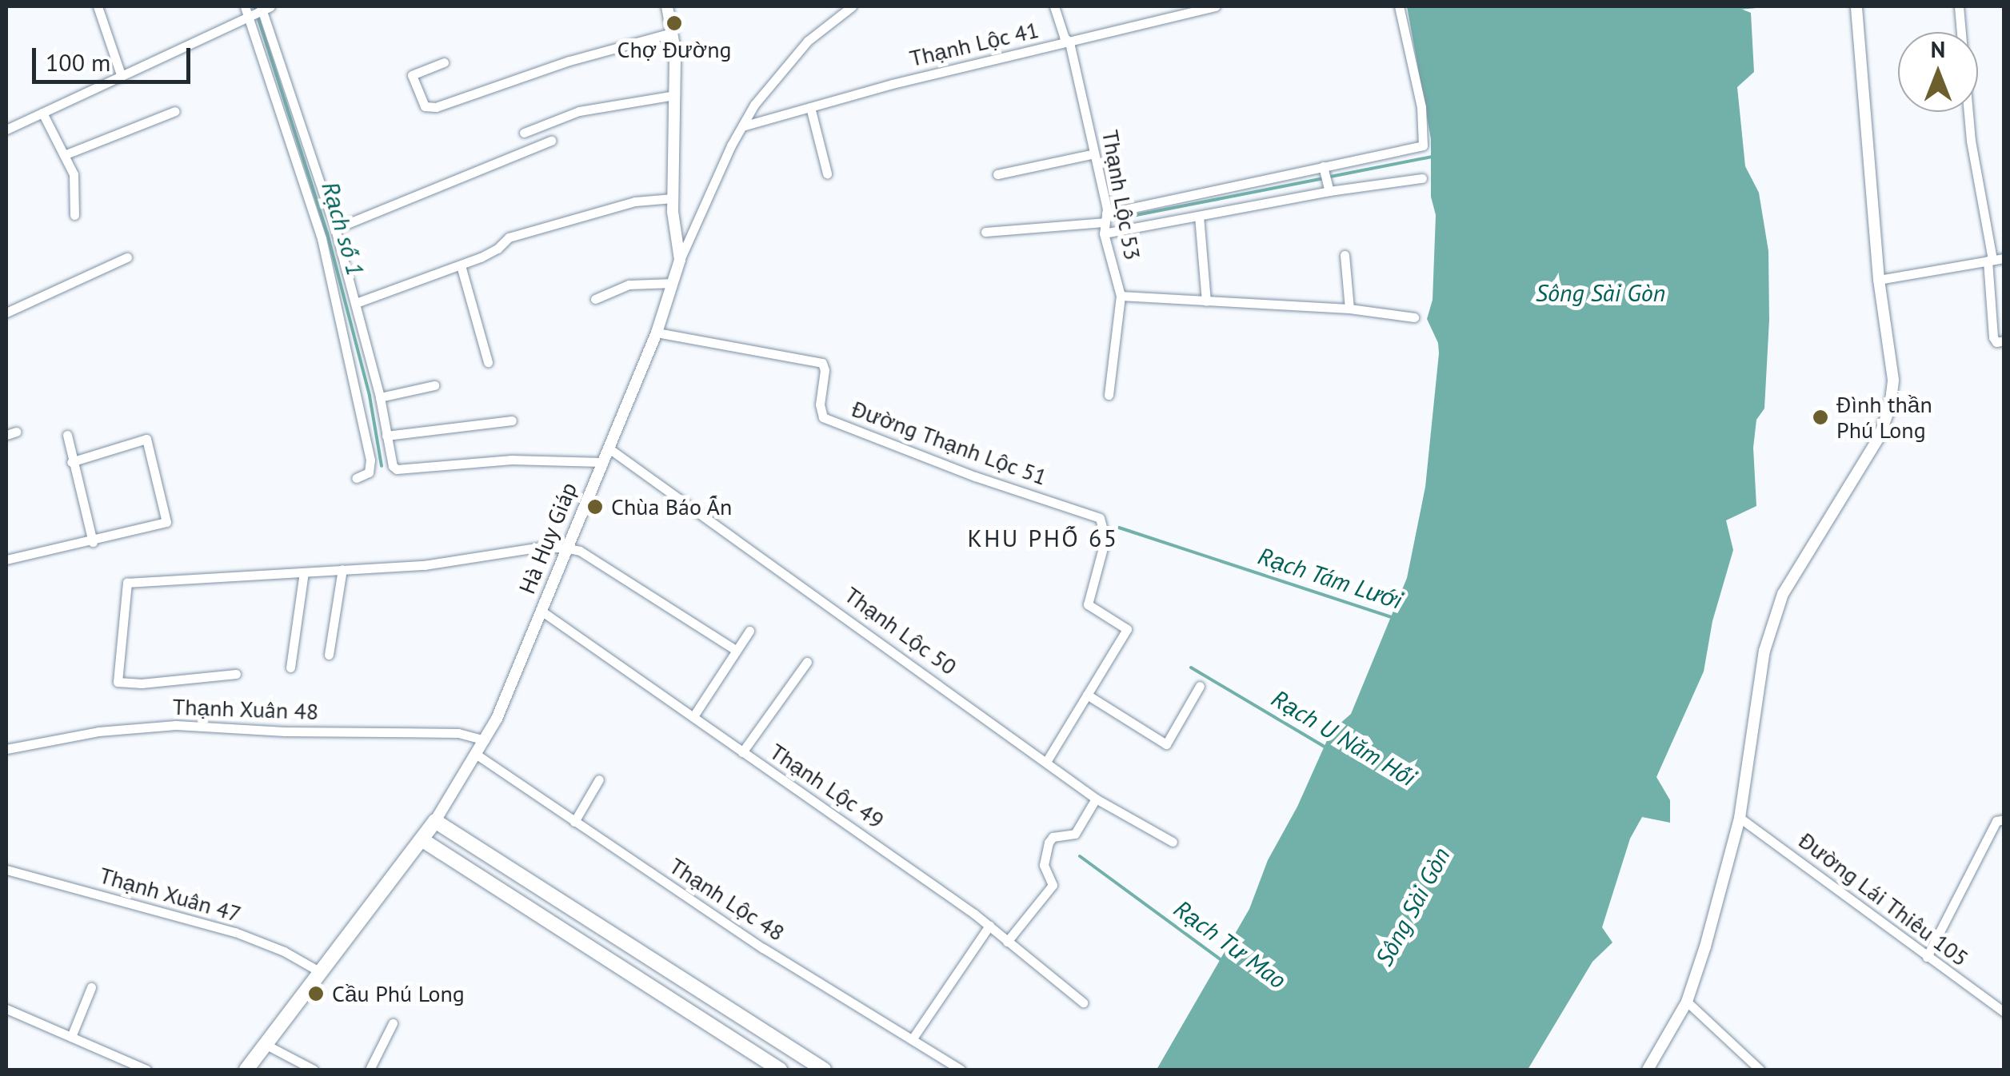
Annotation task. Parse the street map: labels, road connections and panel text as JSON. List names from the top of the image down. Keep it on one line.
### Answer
{"streets":{"main road":["Hà Huy Giáp"],"street":["Thạnh Lộc 41","Thạnh Lộc 53","Đường Thạnh Lộc 51","Thạnh Lộc 50","Thạnh Xuân 48","Thạnh Lộc 49","Thạnh Xuân 47","Thạnh Lộc 48","Đường Lái Thiêu 105"]},"crossings":[["Thạnh Lộc 41","Thạnh Lộc 53"],["Thạnh Lộc 41","Hà Huy Giáp"],["Đường Thạnh Lộc 51","Hà Huy Giáp"],["Hà Huy Giáp","Thạnh Lộc 50"],["Hà Huy Giáp","Thạnh Xuân 48"],["Hà Huy Giáp","Thạnh Lộc 49"],["Hà Huy Giáp","Thạnh Xuân 47"],["Hà Huy Giáp","Thạnh Lộc 48"]],"districts":["KHU PHỐ 65"],"water":["Rạch số 1","Sông Sài Gòn","Rạch Tám Lưới","Rạch U Năm Hối","Rạch Tư Mao"],"places":["Chợ Đường","Đình thần Phú Long","Chùa Báo Ấn","Cầu Phú Long"],"scale_bar":"100 m","north":"top"}
